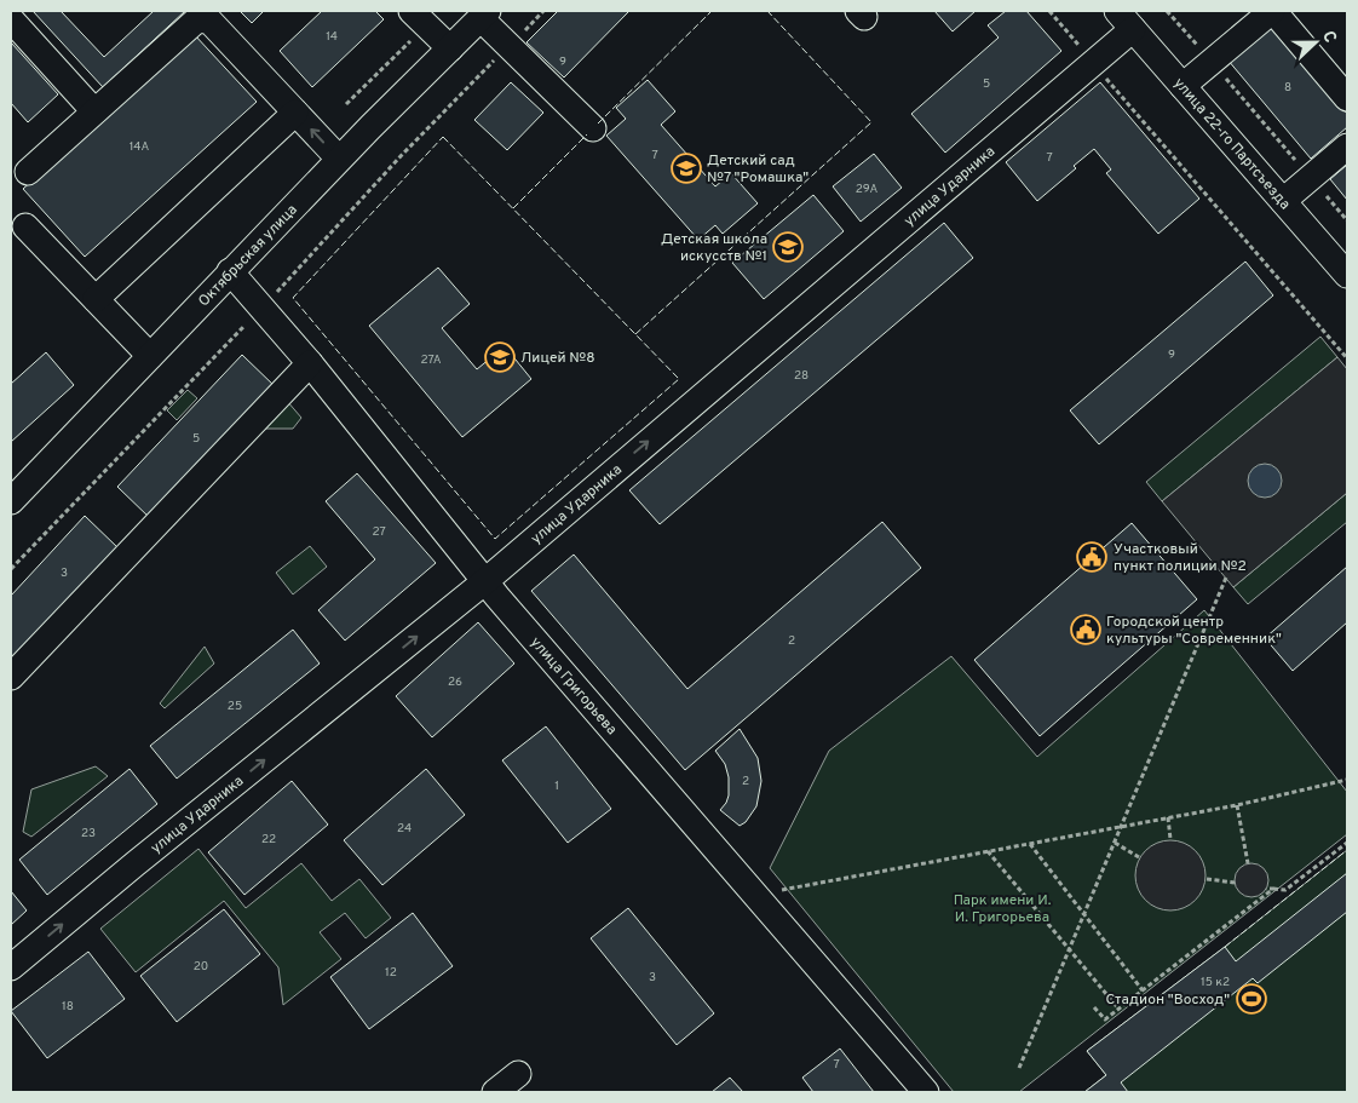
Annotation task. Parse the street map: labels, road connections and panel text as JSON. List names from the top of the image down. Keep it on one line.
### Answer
{"streets":{"street":["улица 22-го Партсъезда","улица Ударника","Октябрьская улица","улица Григорьева"]},"crossings":[["улица 22-го Партсъезда","улица Ударника"],["улица Ударника","улица Григорьева"],["Октябрьская улица","улица Григорьева"]],"one_way":["улица Ударника"],"parks":["Парк имени И. И. Григорьева"],"places":{"school or university":["Детский сад №7 \"Ромашка\"","Детская школа искусств №1","Лицей №8"],"public building":["Участковый пункт полиции №2","Городской центр культуры \"Современник\""],"sports":["Стадион \"Восход\""]},"house_numbers":["14","9","5","8","14А","7","7","29А","9","27А","28","5","27","3","2","26","25","2","1","24","23","22","20","12","3","15 к2","18","7"],"north":"right"}
